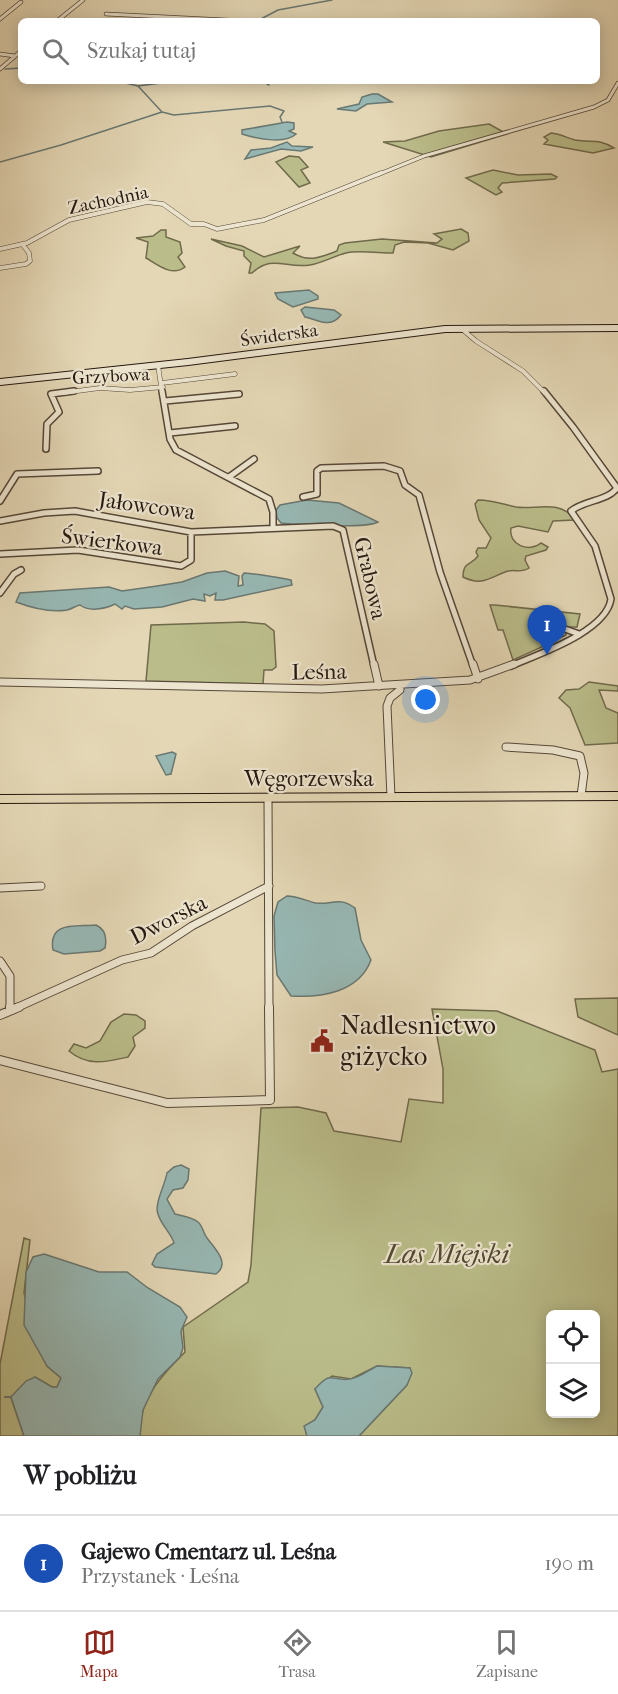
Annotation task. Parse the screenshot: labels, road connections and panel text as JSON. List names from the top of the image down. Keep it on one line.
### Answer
{"streets":{"main road":["Węgorzewska"],"street":["Zachodnia","Świderska","Grzybowa","Jałowcowa","Świerkowa","Grabowa","Leśna","Dworska"]},"crossings":[["Świderska","Leśna"],["Jałowcowa","Świerkowa"],["Jałowcowa","Grabowa"],["Grabowa","Leśna"]],"parks":["Las Miejski"],"places":{"public building":["Nadlesnictwo giżycko"]},"page":{"search":"Szukaj tutaj","pins":"1","heading":"W pobliżu","list":[{"mark":"1","name":"Gajewo Cmentarz ul. Leśna","note":"Przystanek · Leśna","value":"190 m"}],"nav":["Mapa","Trasa","Zapisane"]}}
